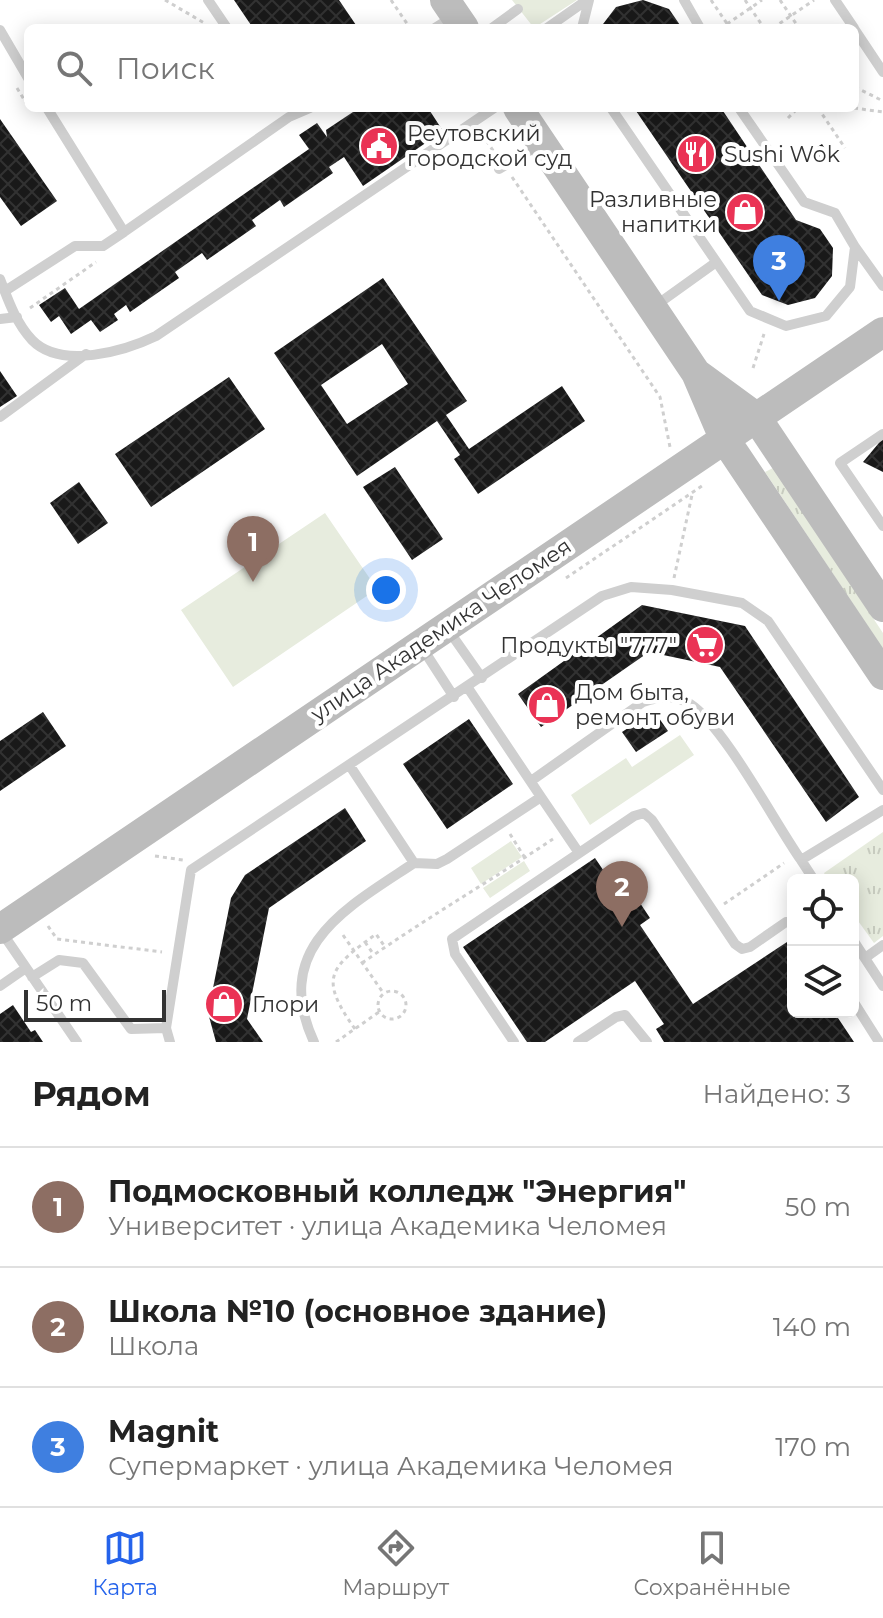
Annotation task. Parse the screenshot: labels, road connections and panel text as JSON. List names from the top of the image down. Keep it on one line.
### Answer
{"streets":{"street":["улица Академика Челомея"]},"places":{"public building":["Реутовский городской суд"],"restaurant":["Sushi Wok"],"shop":["Разливные напитки","Дом быта, ремонт обуви","Глори"],"supermarket":["Продукты \"777\""]},"scale_bar":"50 m","page":{"search":"Поиск","pins":["3","1","2"],"scale":"50 m","heading":["Рядом","Найдено: 3"],"list":[{"mark":"1","name":"Подмосковный колледж \"Энергия\"","note":"Университет · улица Академика Челомея","value":"50 m"},{"mark":"2","name":"Школа №10 (основное здание)","note":"Школа","value":"140 m"},{"mark":"3","name":"Magnit","note":"Супермаркет · улица Академика Челомея","value":"170 m"}],"nav":["Карта","Маршрут","Сохранённые"]}}
